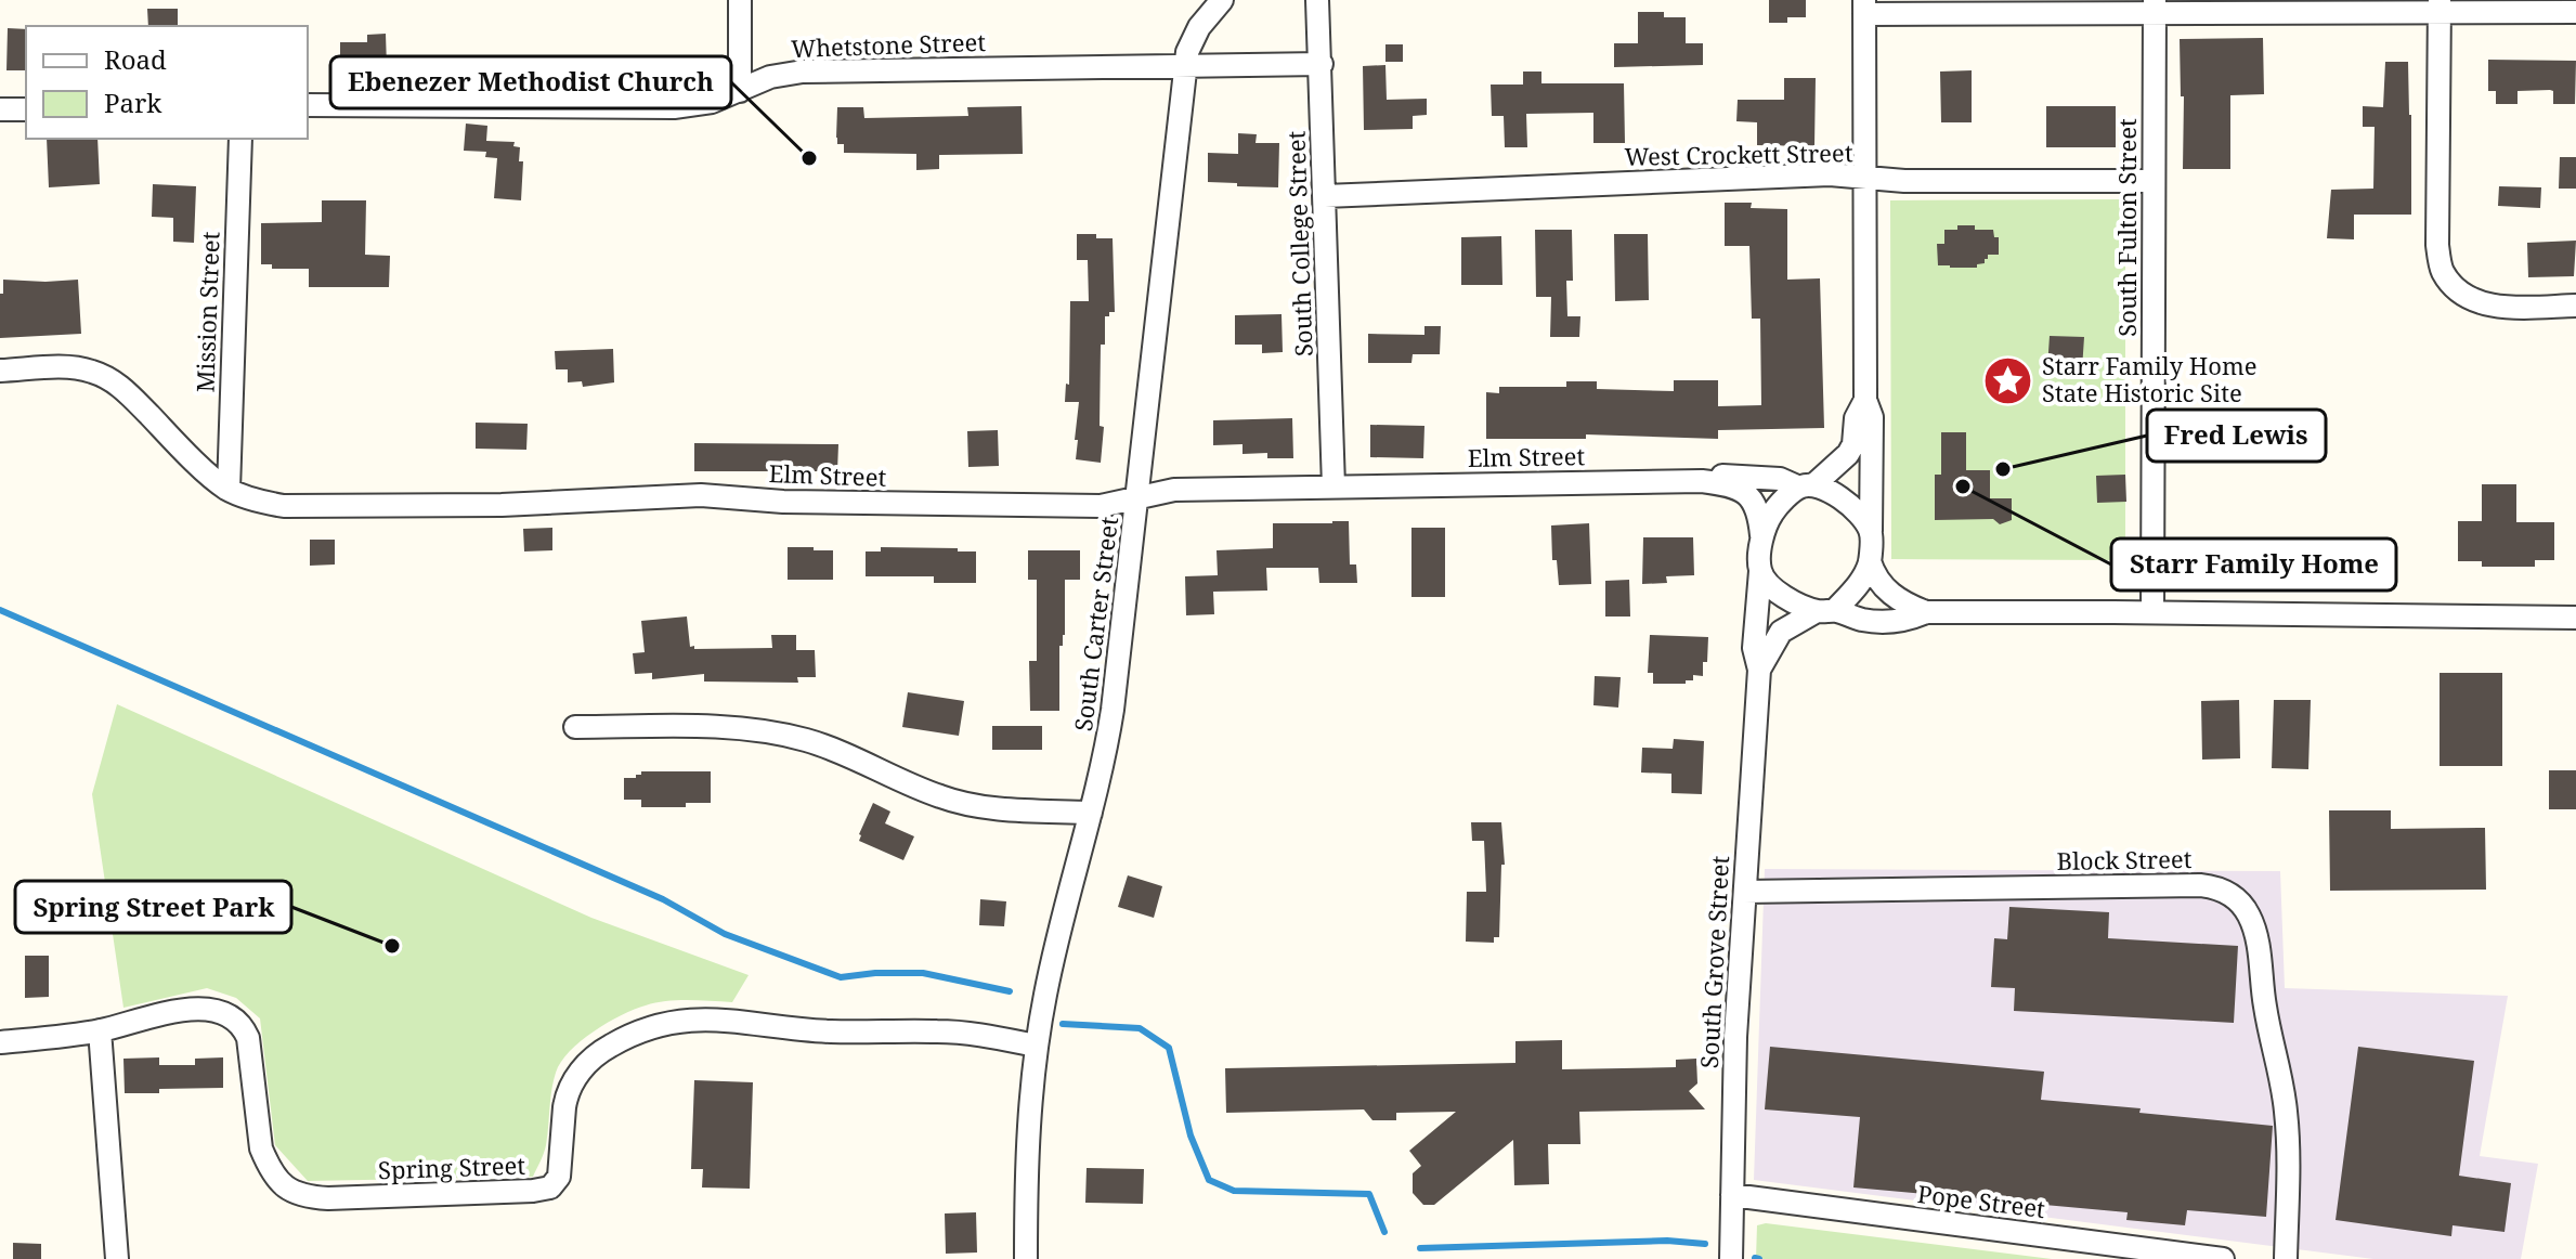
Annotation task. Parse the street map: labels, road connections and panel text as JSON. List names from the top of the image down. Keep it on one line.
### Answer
{"streets":{"street":["Whetstone Street","West Crockett Street","South Fulton Street","South College Street","Mission Street","Elm Street","South Carter Street","Block Street","South Grove Street","Spring Street","Pope Street"]},"crossings":[["Whetstone Street","South College Street"],["Whetstone Street","South Carter Street"],["West Crockett Street","South Fulton Street"],["West Crockett Street","South College Street"],["South College Street","Elm Street"],["Mission Street","Elm Street"],["Elm Street","South Carter Street"],["Elm Street","South Grove Street"],["South Carter Street","Spring Street"],["Block Street","South Grove Street"],["South Grove Street","Pope Street"]],"places":{"other":["Ebenezer Methodist Church","Fred Lewis","Starr Family Home","Spring Street Park"],"place":["Starr Family Home State Historic Site"]},"legend":["Road","Park"]}
